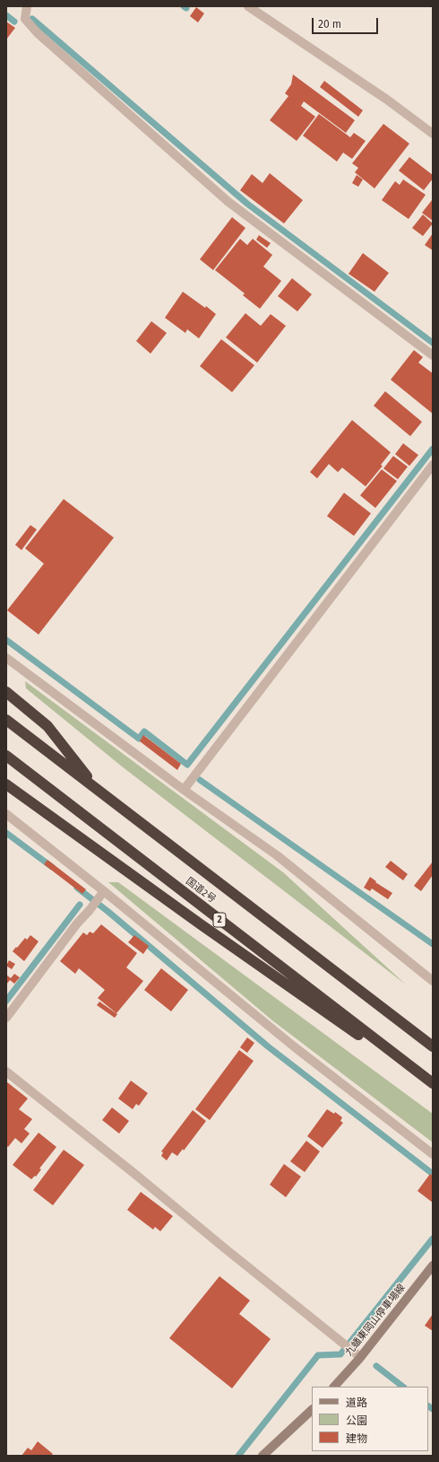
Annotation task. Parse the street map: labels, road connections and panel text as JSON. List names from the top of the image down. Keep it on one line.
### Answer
{"streets":{"highway":["国道2号","2"],"main road":["九蟠東岡山停車場線"]},"legend":["道路","公園","建物"],"scale_bar":"20 m"}
